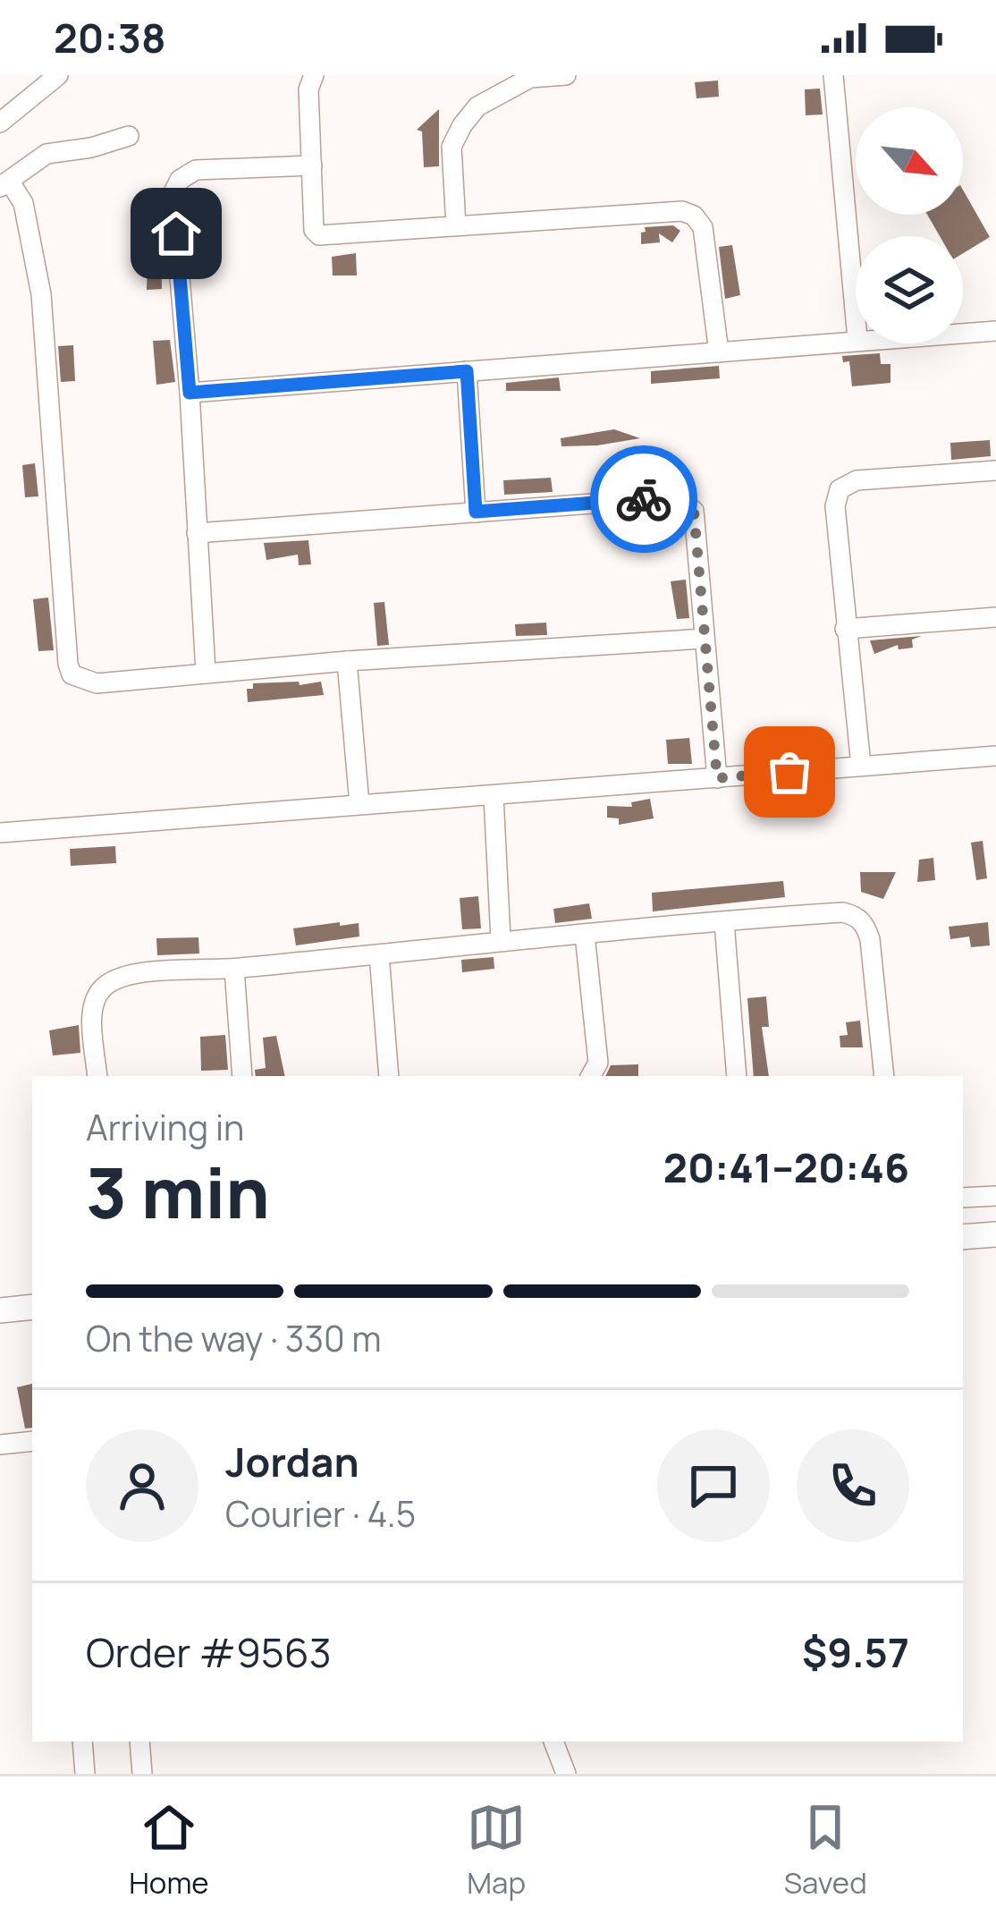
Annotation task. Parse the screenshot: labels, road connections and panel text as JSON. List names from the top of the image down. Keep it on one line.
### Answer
{"north":"bottom right","page":{"status":"20:38","heading":["3 min","Arriving in","20:41–20:46"],"panel":["Jordan","Courier · 4.5","Order #9563","$9.57"],"bar":"On the way · 330 m","tabs":["Home","Map","Saved"]}}
